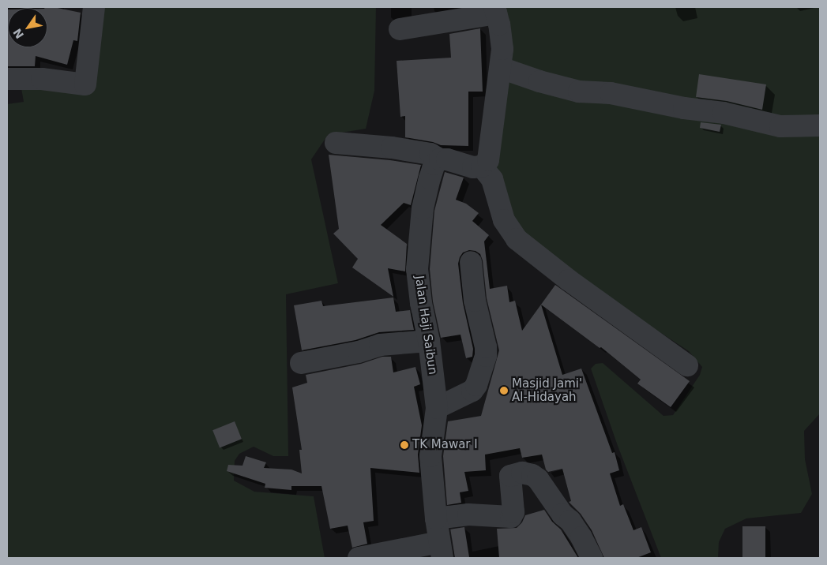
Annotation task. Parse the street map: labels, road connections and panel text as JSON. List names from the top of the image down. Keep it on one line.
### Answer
{"streets":{"street":["Jalan Haji Saibun"]},"places":["Masjid Jami' Al-Hidayah","TK Mawar I"],"north":"bottom left"}
